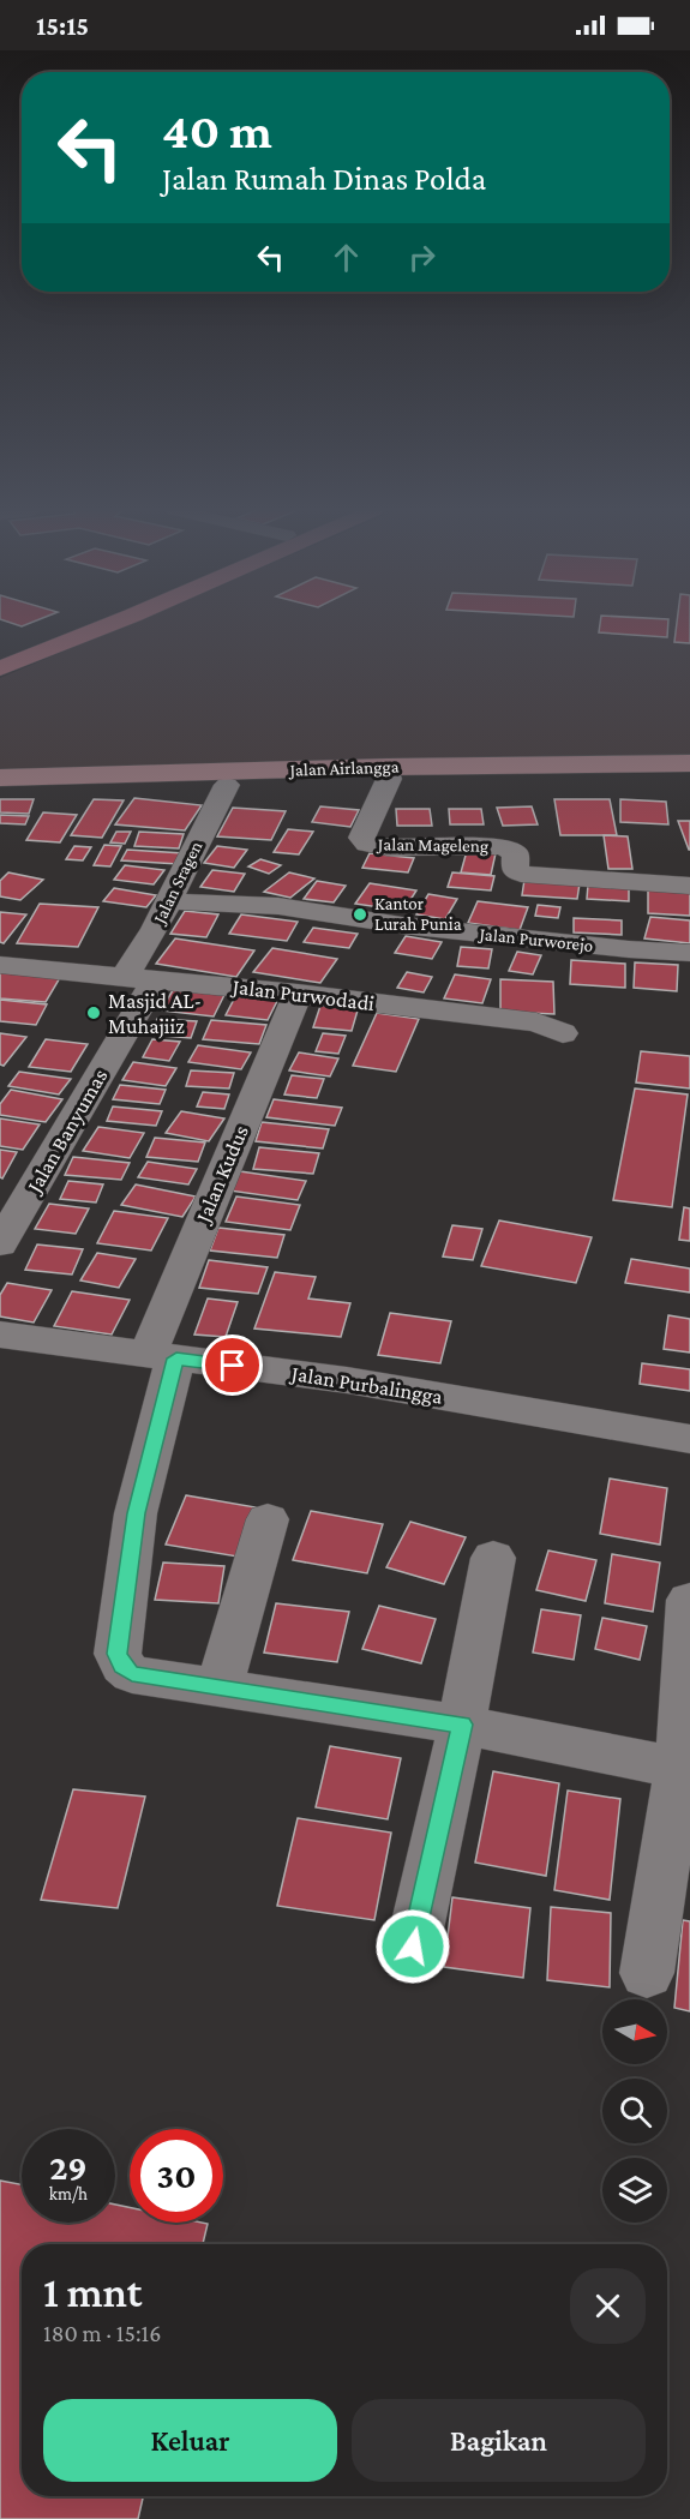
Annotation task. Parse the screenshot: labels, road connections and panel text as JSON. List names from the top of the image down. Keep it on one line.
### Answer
{"streets":{"main road":["Jalan Airlangga"],"street":["Jalan Mageleng","Jalan Sragen","Jalan Purworejo","Jalan Purwodadi","Jalan Banyumas","Jalan Kudus","Jalan Purbalingga"]},"crossings":[["Jalan Airlangga","Jalan Mageleng"],["Jalan Airlangga","Jalan Sragen"],["Jalan Sragen","Jalan Purworejo"],["Jalan Sragen","Jalan Purwodadi"],["Jalan Sragen","Jalan Banyumas"],["Jalan Purwodadi","Jalan Banyumas"],["Jalan Purwodadi","Jalan Kudus"],["Jalan Kudus","Jalan Purbalingga"]],"places":["Kantor Lurah Punia","Masjid AL- Muhajiiz"],"north":"right","page":{"status":"15:15","turn":["40 m","Jalan Rumah Dinas Polda"],"speed":"29 km/h","limit":"30","heading":["1 mnt","180 m · 15:16"],"buttons":["Keluar","Bagikan"]}}
